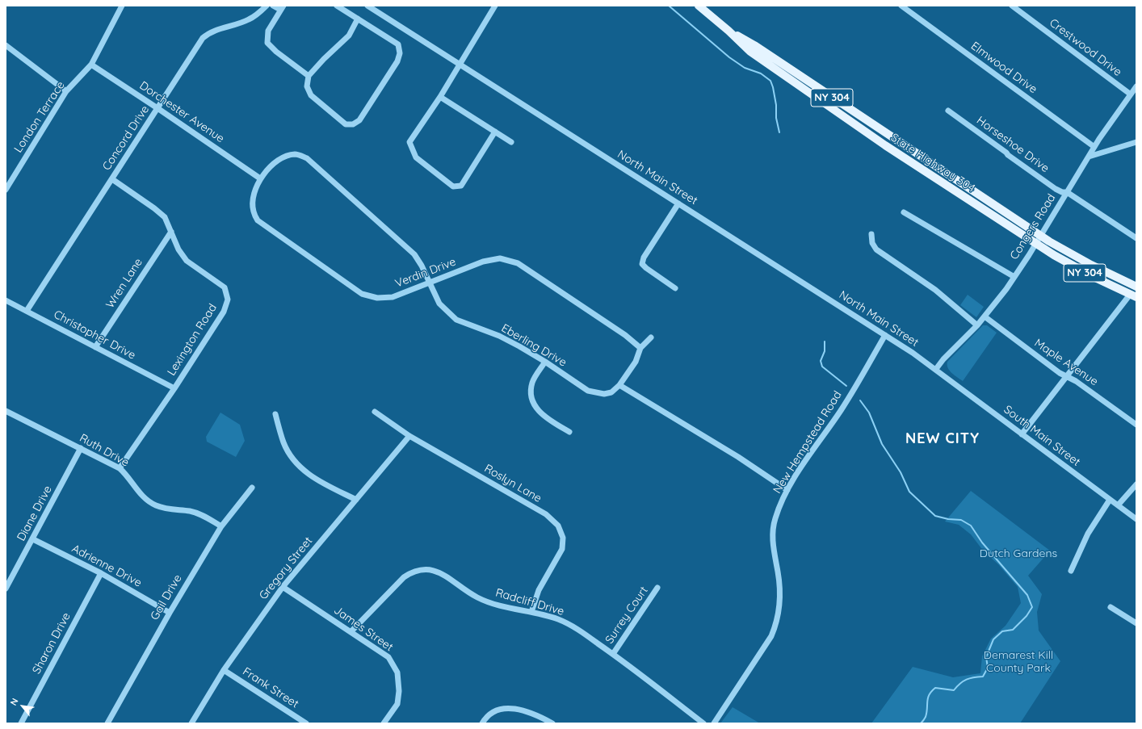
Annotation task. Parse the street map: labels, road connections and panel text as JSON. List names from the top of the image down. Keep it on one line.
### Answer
{"streets":{"main road":["NY 304","State Highway 304"],"street":["Crestwood Drive","Elmwood Drive","Dorchester Avenue","London Terrace","Concord Drive","Horseshoe Drive","North Main Street","Congers Road","Verdin Drive","Wren Lane","Christopher Drive","Lexington Road","Eberling Drive","Maple Avenue","South Main Street","New Hempstead Road","Ruth Drive","Roslyn Lane","Diane Drive","Adrienne Drive","Gregory Street","Gail Drive","Radcliff Drive","Surrey Court","James Street","Sharon Drive","Frank Street"]},"crossings":[["Crestwood Drive","Congers Road"],["Elmwood Drive","Congers Road"],["Dorchester Avenue","London Terrace"],["Dorchester Avenue","Concord Drive"],["Dorchester Avenue","Verdin Drive"],["Dorchester Avenue","Eberling Drive"],["Concord Drive","Christopher Drive"],["Concord Drive","Lexington Road"],["Horseshoe Drive","Congers Road"],["State Highway 304","Congers Road"],["North Main Street","Congers Road"],["North Main Street","South Main Street"],["North Main Street","New Hempstead Road"],["Congers Road","Maple Avenue"],["Congers Road","South Main Street"],["Verdin Drive","Eberling Drive"],["Wren Lane","Christopher Drive"],["Wren Lane","Lexington Road"],["Christopher Drive","Lexington Road"],["Lexington Road","Ruth Drive"],["Ruth Drive","Diane Drive"],["Ruth Drive","Gail Drive"],["Roslyn Lane","Gregory Street"],["Roslyn Lane","Radcliff Drive"],["Diane Drive","Adrienne Drive"],["Adrienne Drive","Gail Drive"],["Adrienne Drive","Sharon Drive"],["Gregory Street","James Street"],["Gregory Street","Frank Street"],["Radcliff Drive","Surrey Court"],["Radcliff Drive","James Street"]],"districts":["NEW CITY"],"parks":["Dutch Gardens","Demarest Kill County Park"],"north":"top left"}
